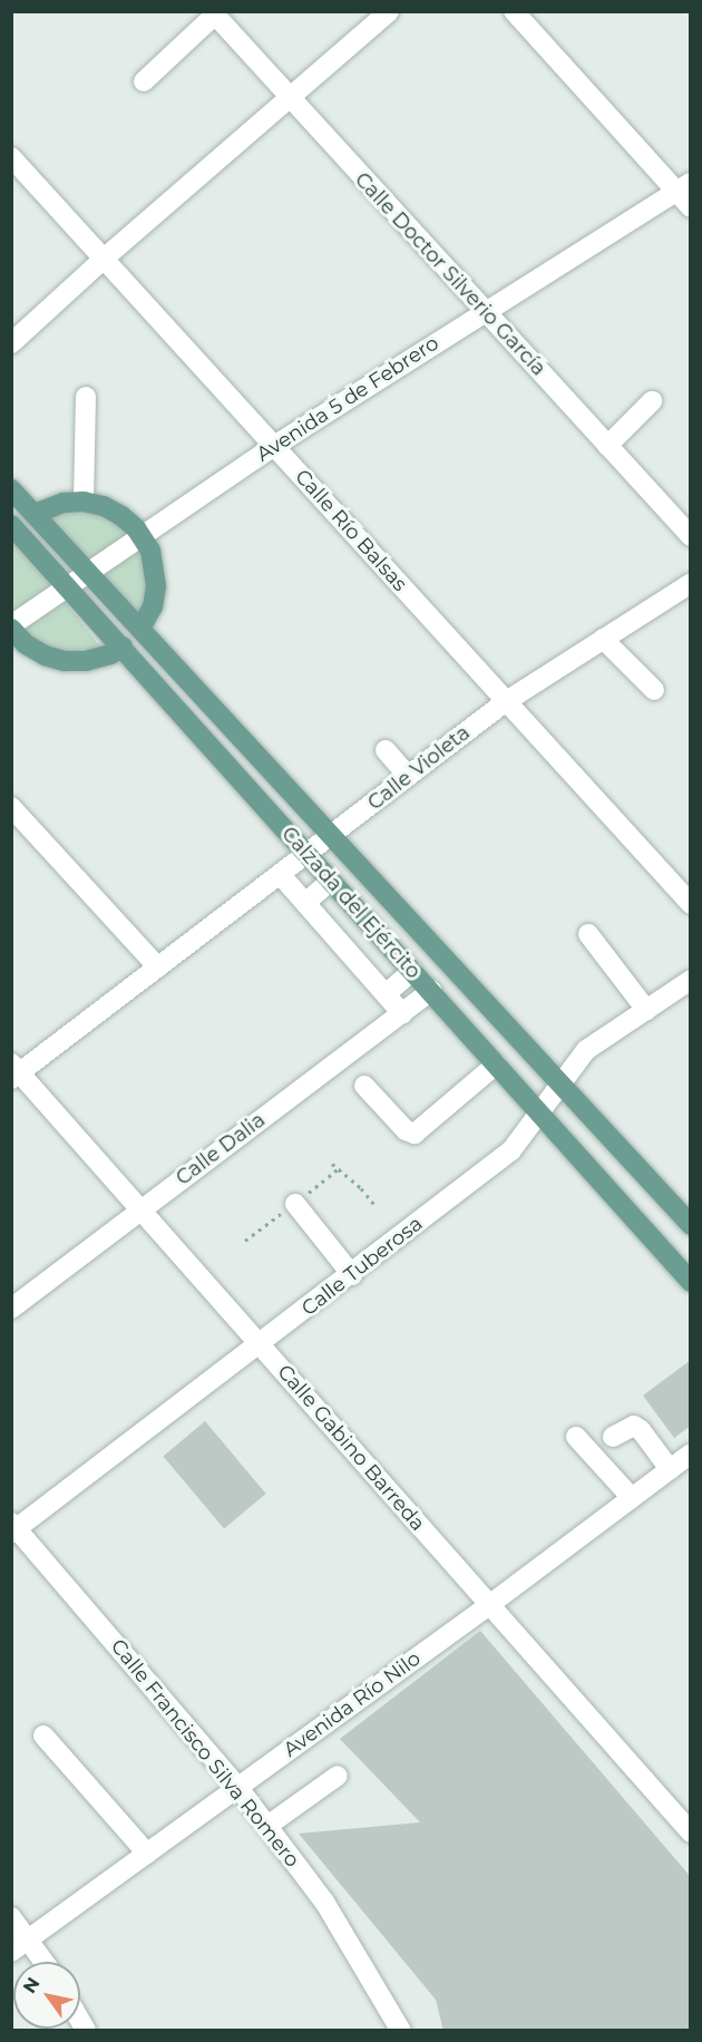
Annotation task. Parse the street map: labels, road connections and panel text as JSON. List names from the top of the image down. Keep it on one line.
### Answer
{"streets":{"main road":["Calzada del Ejército"],"street":["Calle Doctor Silverio García","Avenida 5 de Febrero","Calle Río Balsas","Calle Violeta","Calle Dalia","Calle Tuberosa","Calle Gabino Barreda","Avenida Río Nilo","Calle Francisco Silva Romero"]},"crossings":[["Calle Doctor Silverio García","Avenida 5 de Febrero"],["Avenida 5 de Febrero","Calle Río Balsas"],["Avenida 5 de Febrero","Calzada del Ejército"],["Calle Río Balsas","Calle Violeta"],["Calle Violeta","Calzada del Ejército"],["Calle Violeta","Calle Gabino Barreda"],["Calzada del Ejército","Calle Dalia"],["Calzada del Ejército","Calle Tuberosa"],["Calle Dalia","Calle Gabino Barreda"],["Calle Tuberosa","Calle Gabino Barreda"],["Calle Tuberosa","Calle Francisco Silva Romero"],["Calle Gabino Barreda","Avenida Río Nilo"],["Avenida Río Nilo","Calle Francisco Silva Romero"]],"north":"top left"}
